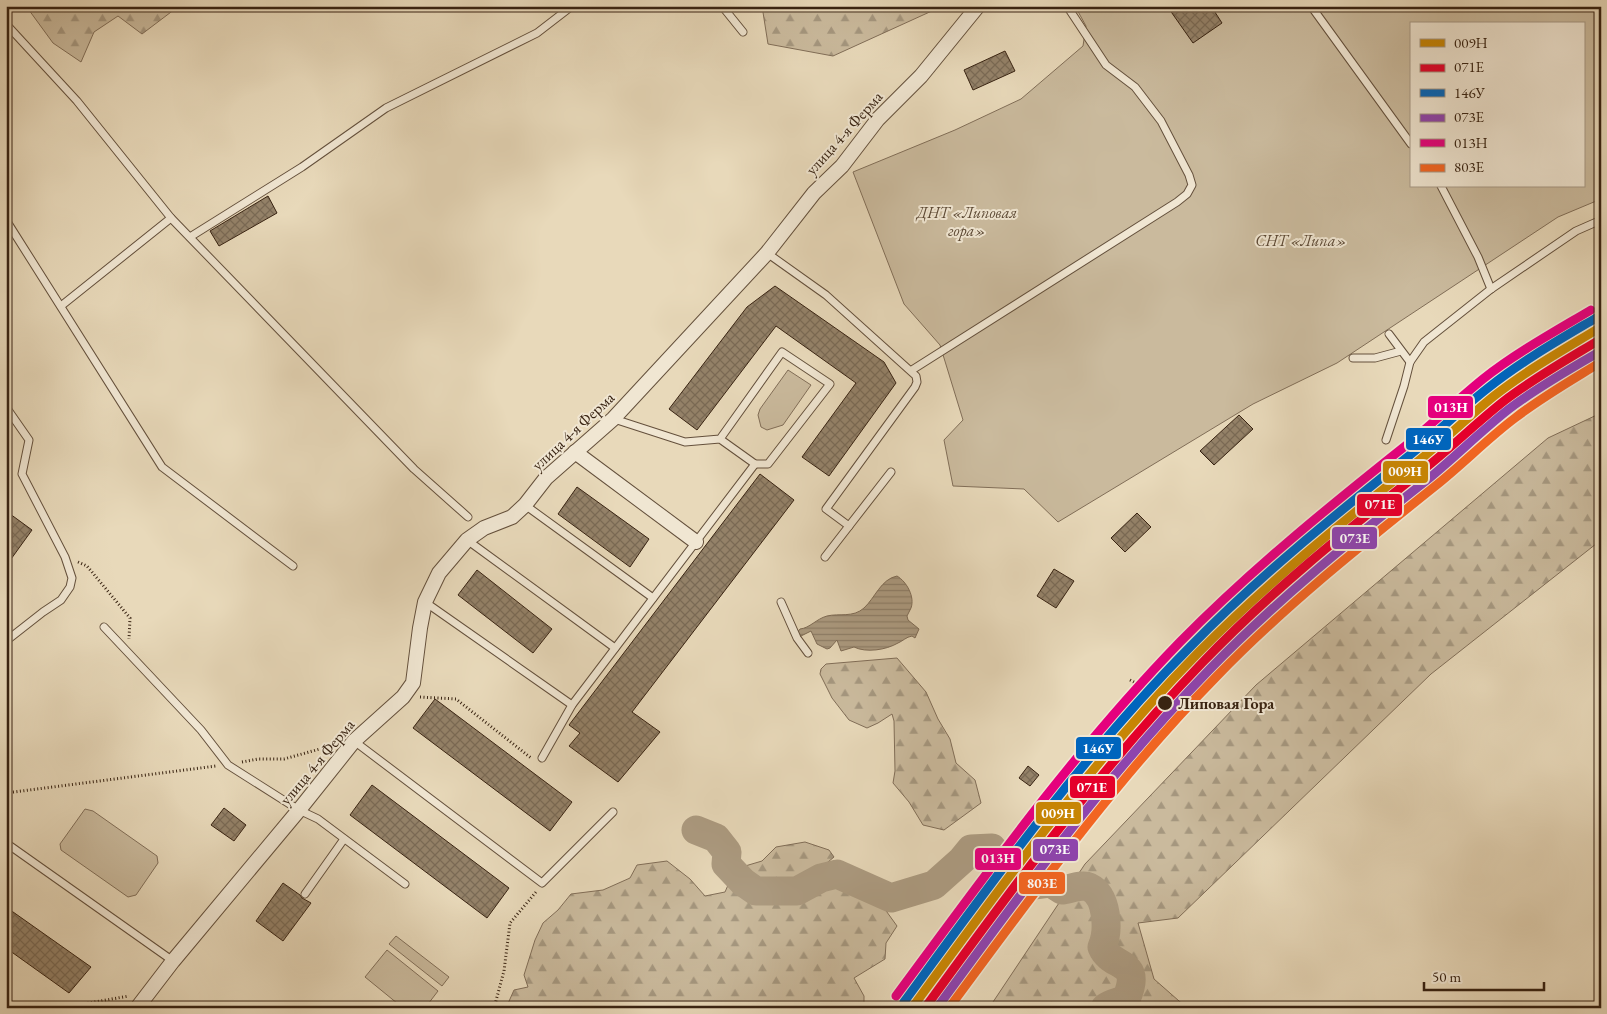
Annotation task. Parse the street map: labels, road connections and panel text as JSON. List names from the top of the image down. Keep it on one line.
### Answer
{"streets":{"street":["улица 4-я Ферма"]},"parks":["ДНТ «Липовая гора»","СНТ «Липа»"],"places":["Липовая Гора"],"lines":["transit line 013Н","transit line 146У","transit line 009Н","transit line 071Е","transit line 073Е","transit line 803Е"],"legend":["009Н","071Е","146У","073Е","013Н","803Е"],"scale_bar":"50 m"}
